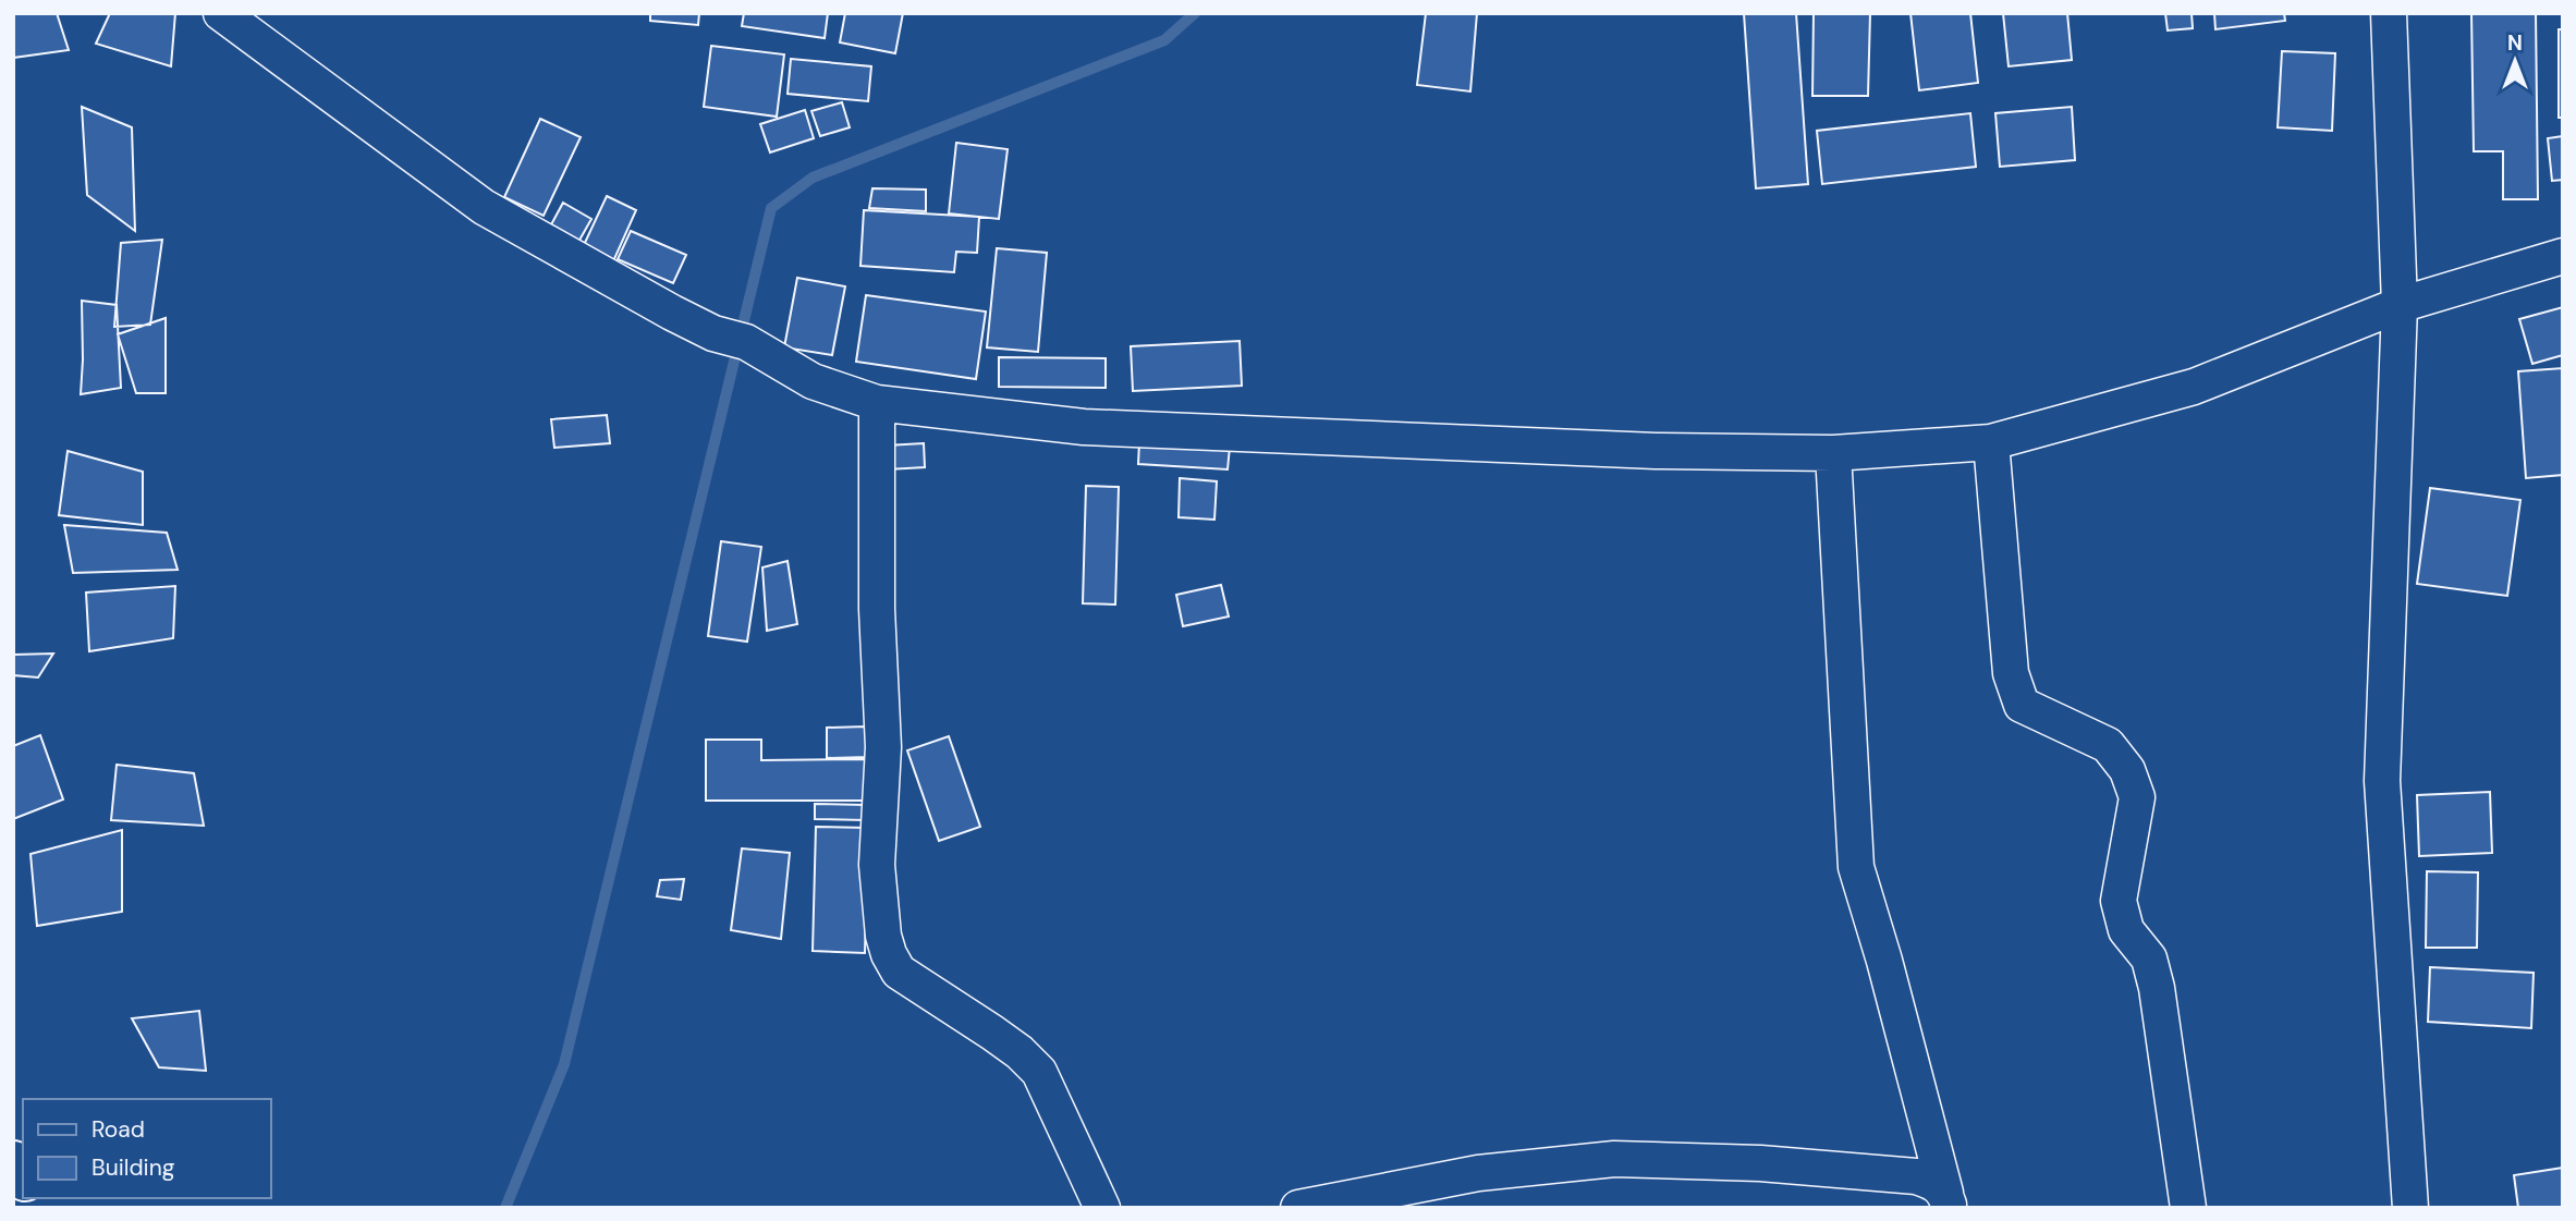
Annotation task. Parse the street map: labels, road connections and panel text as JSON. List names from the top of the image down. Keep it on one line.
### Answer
{"legend":["Road","Building"],"north":"top"}
